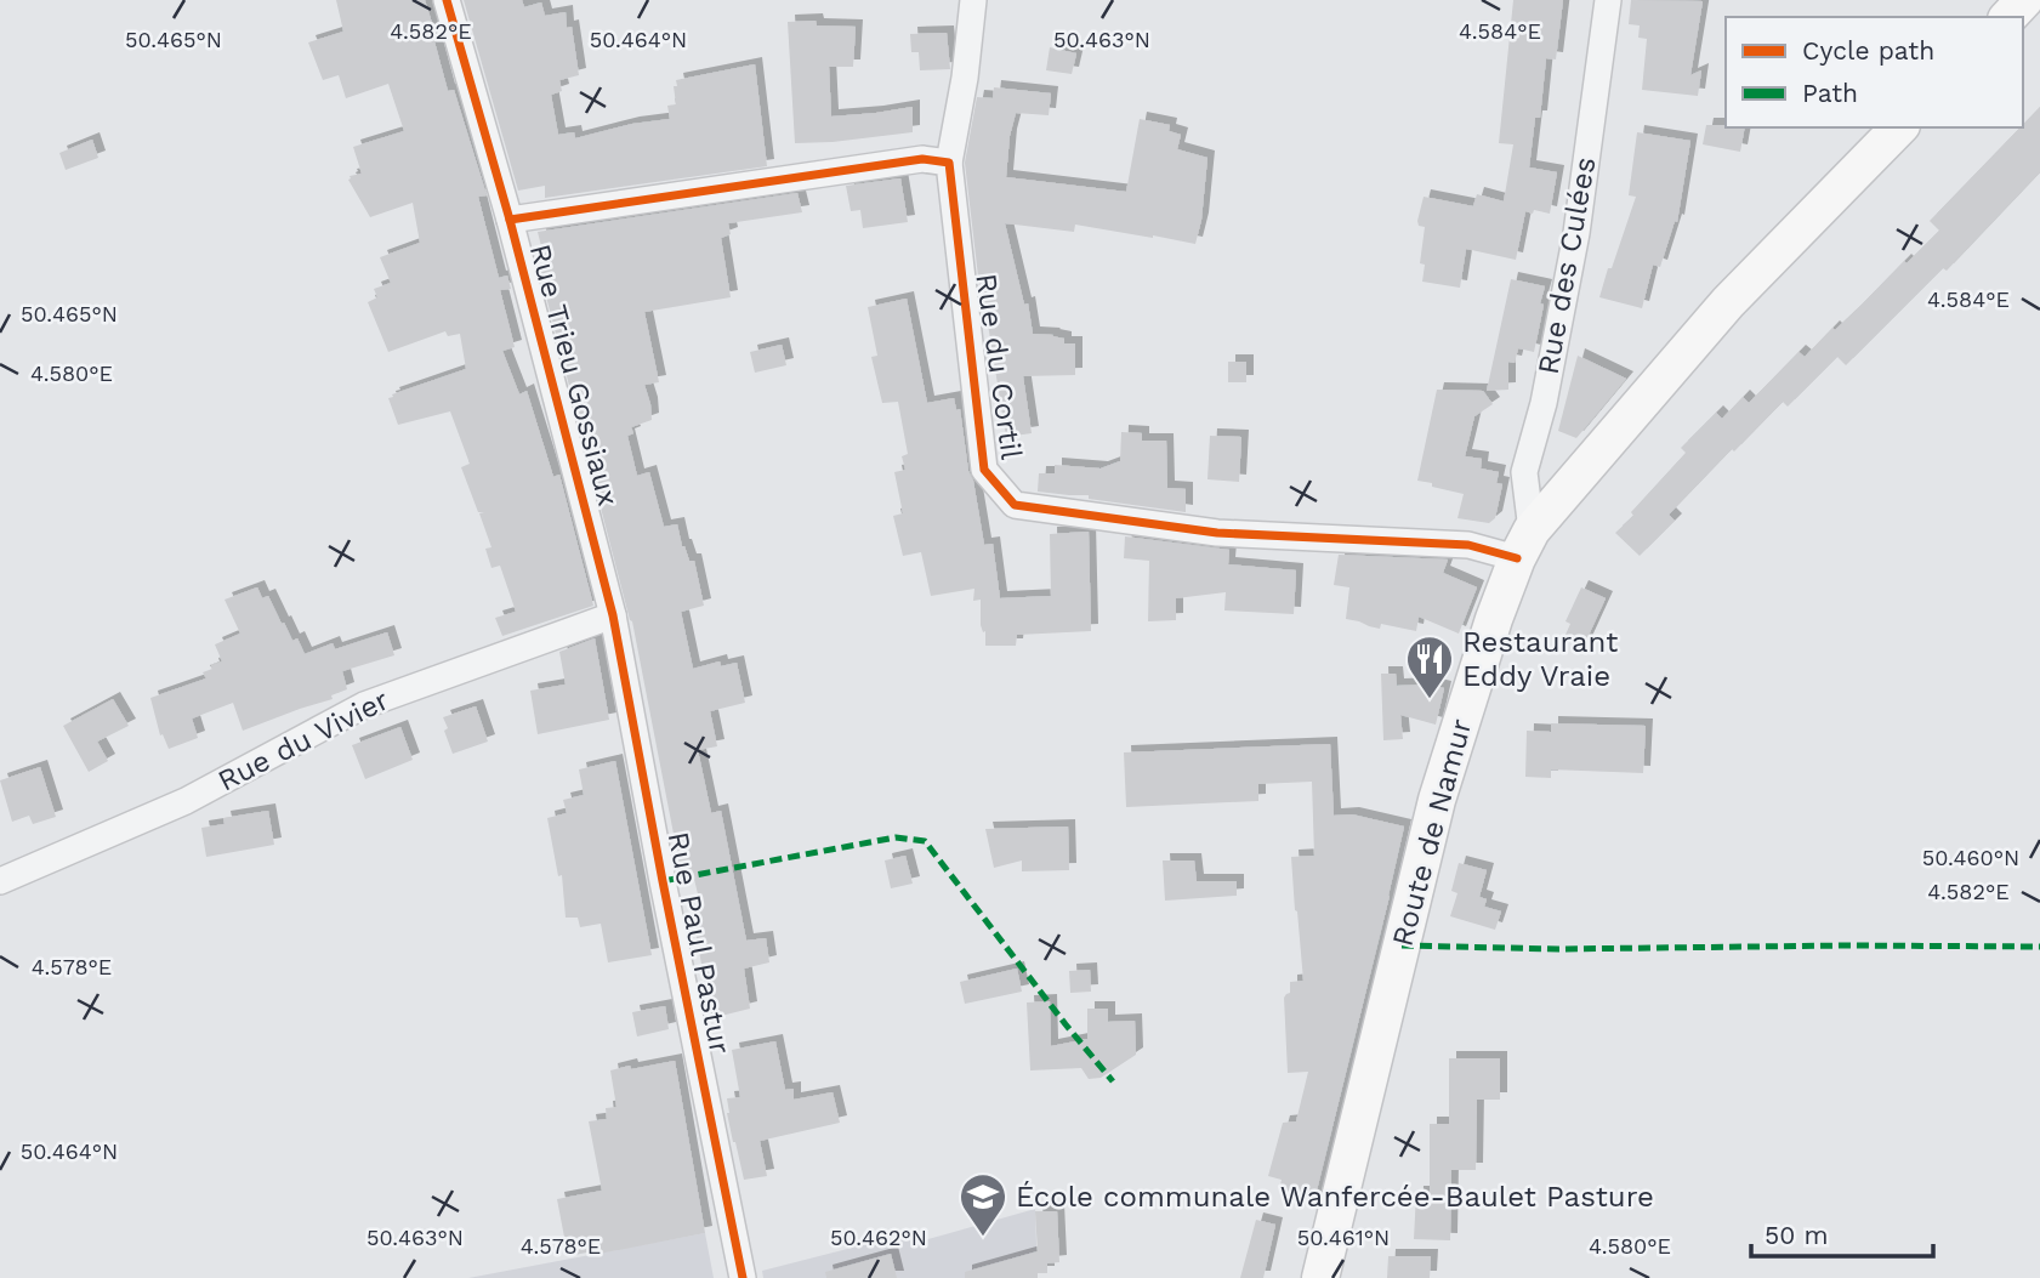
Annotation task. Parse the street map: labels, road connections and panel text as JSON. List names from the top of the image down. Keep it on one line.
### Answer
{"streets":{"main road":["Route de Namur"],"street":["Rue des Culées","Rue du Cortil","Rue Trieu Gossiaux","Rue du Vivier","Rue Paul Pastur"]},"crossings":[["Rue des Culées","Rue du Cortil"],["Rue des Culées","Route de Namur"],["Rue du Cortil","Route de Namur"],["Rue Trieu Gossiaux","Rue du Vivier"],["Rue Trieu Gossiaux","Rue Paul Pastur"],["Rue du Vivier","Rue Paul Pastur"]],"places":{"restaurant":["Restaurant Eddy Vraie"],"school or university":["École communale Wanfercée-Baulet Pasture"]},"legend":["Cycle path","Path"],"scale_bar":"50 m","coordinates":["4.582°E","4.584°E","50.465°N","50.464°N","50.463°N","4.580°E","50.460°N","4.578°E","50.462°N","50.461°N"]}
